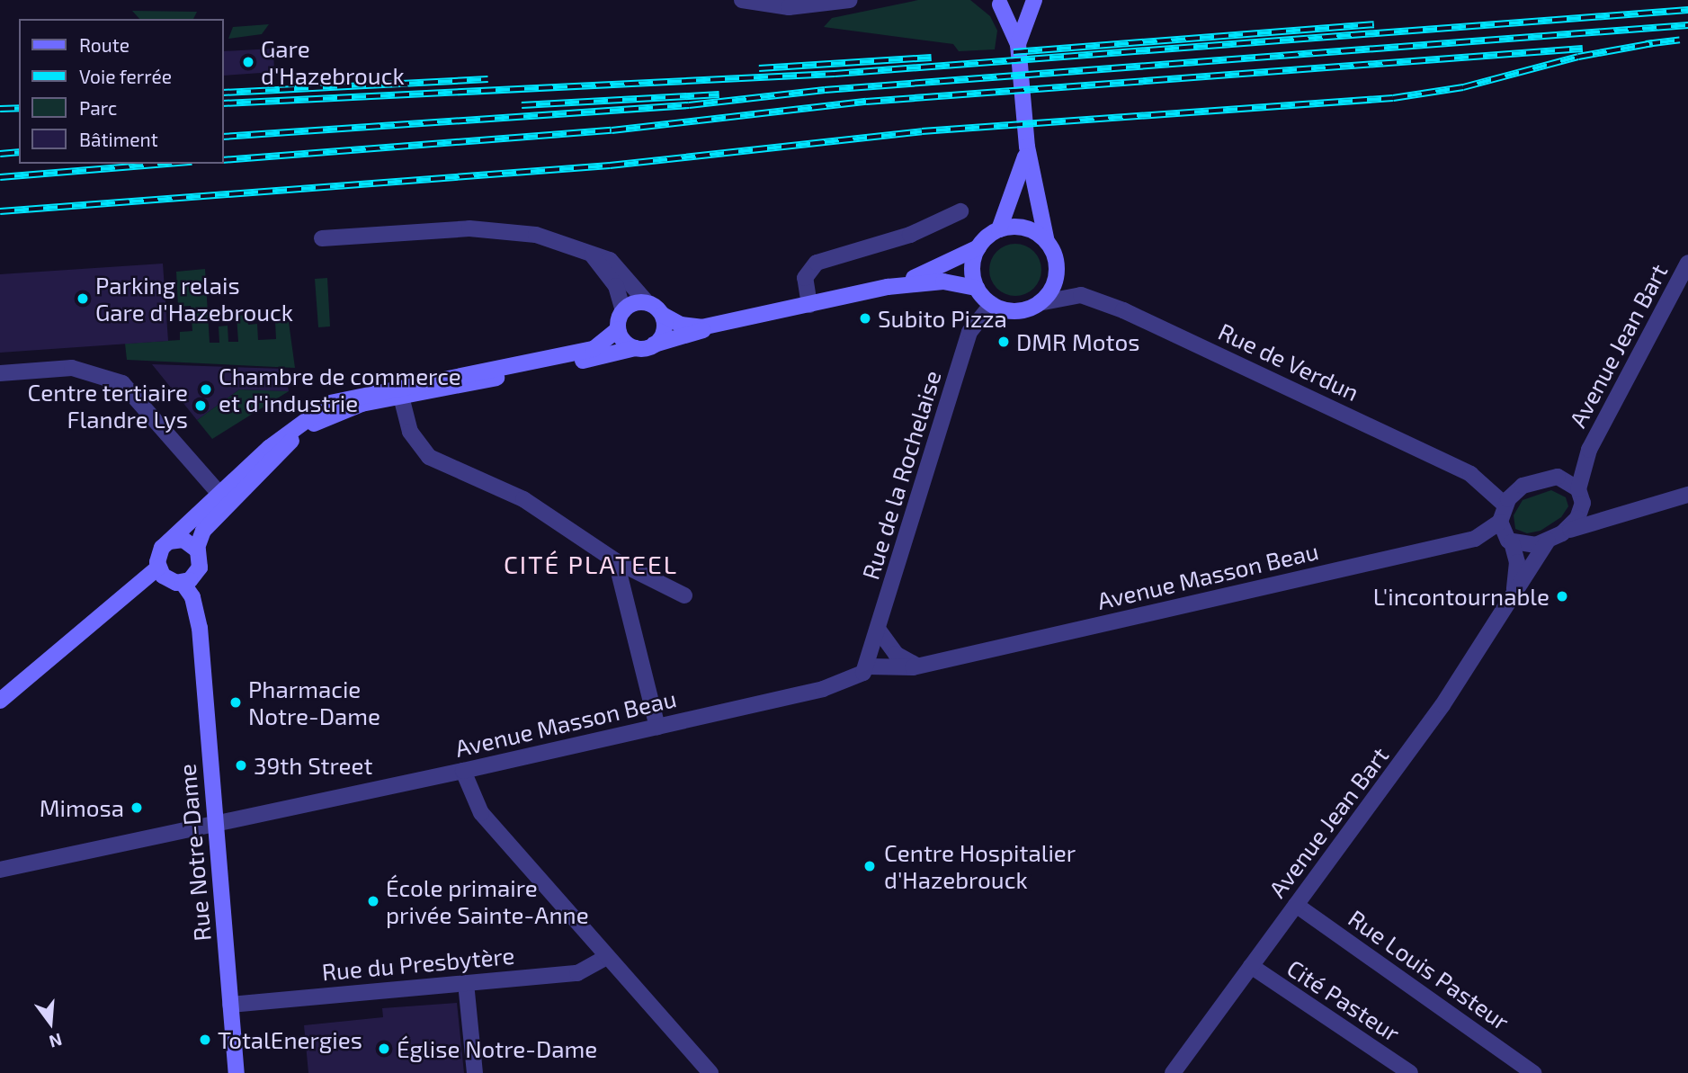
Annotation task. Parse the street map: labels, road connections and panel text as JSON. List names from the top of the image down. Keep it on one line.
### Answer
{"streets":{"main road":["Rue Notre-Dame"],"street":["Avenue Jean Bart","Rue de Verdun","Rue de la Rochelaise","Avenue Masson Beau","Rue du Presbytère","Rue Louis Pasteur","Cité Pasteur"]},"crossings":[["Avenue Jean Bart","Rue de Verdun"],["Avenue Jean Bart","Avenue Masson Beau"],["Avenue Jean Bart","Rue Louis Pasteur"],["Avenue Jean Bart","Cité Pasteur"],["Rue de Verdun","Rue de la Rochelaise"],["Rue de Verdun","Avenue Masson Beau"],["Rue de la Rochelaise","Avenue Masson Beau"],["Avenue Masson Beau","Rue Notre-Dame"],["Rue Notre-Dame","Rue du Presbytère"]],"districts":["CITÉ PLATEEL"],"places":["Gare d'Hazebrouck","Parking relais Gare d'Hazebrouck","Subito Pizza","DMR Motos","Chambre de commerce et d'industrie","Centre tertiaire Flandre Lys","L'incontournable","Pharmacie Notre-Dame","39th Street","Mimosa","Centre Hospitalier d'Hazebrouck","École primaire privée Sainte-Anne","TotalEnergies","Église Notre-Dame"],"legend":["Route","Voie ferrée","Parc","Bâtiment"],"north":"bottom"}
